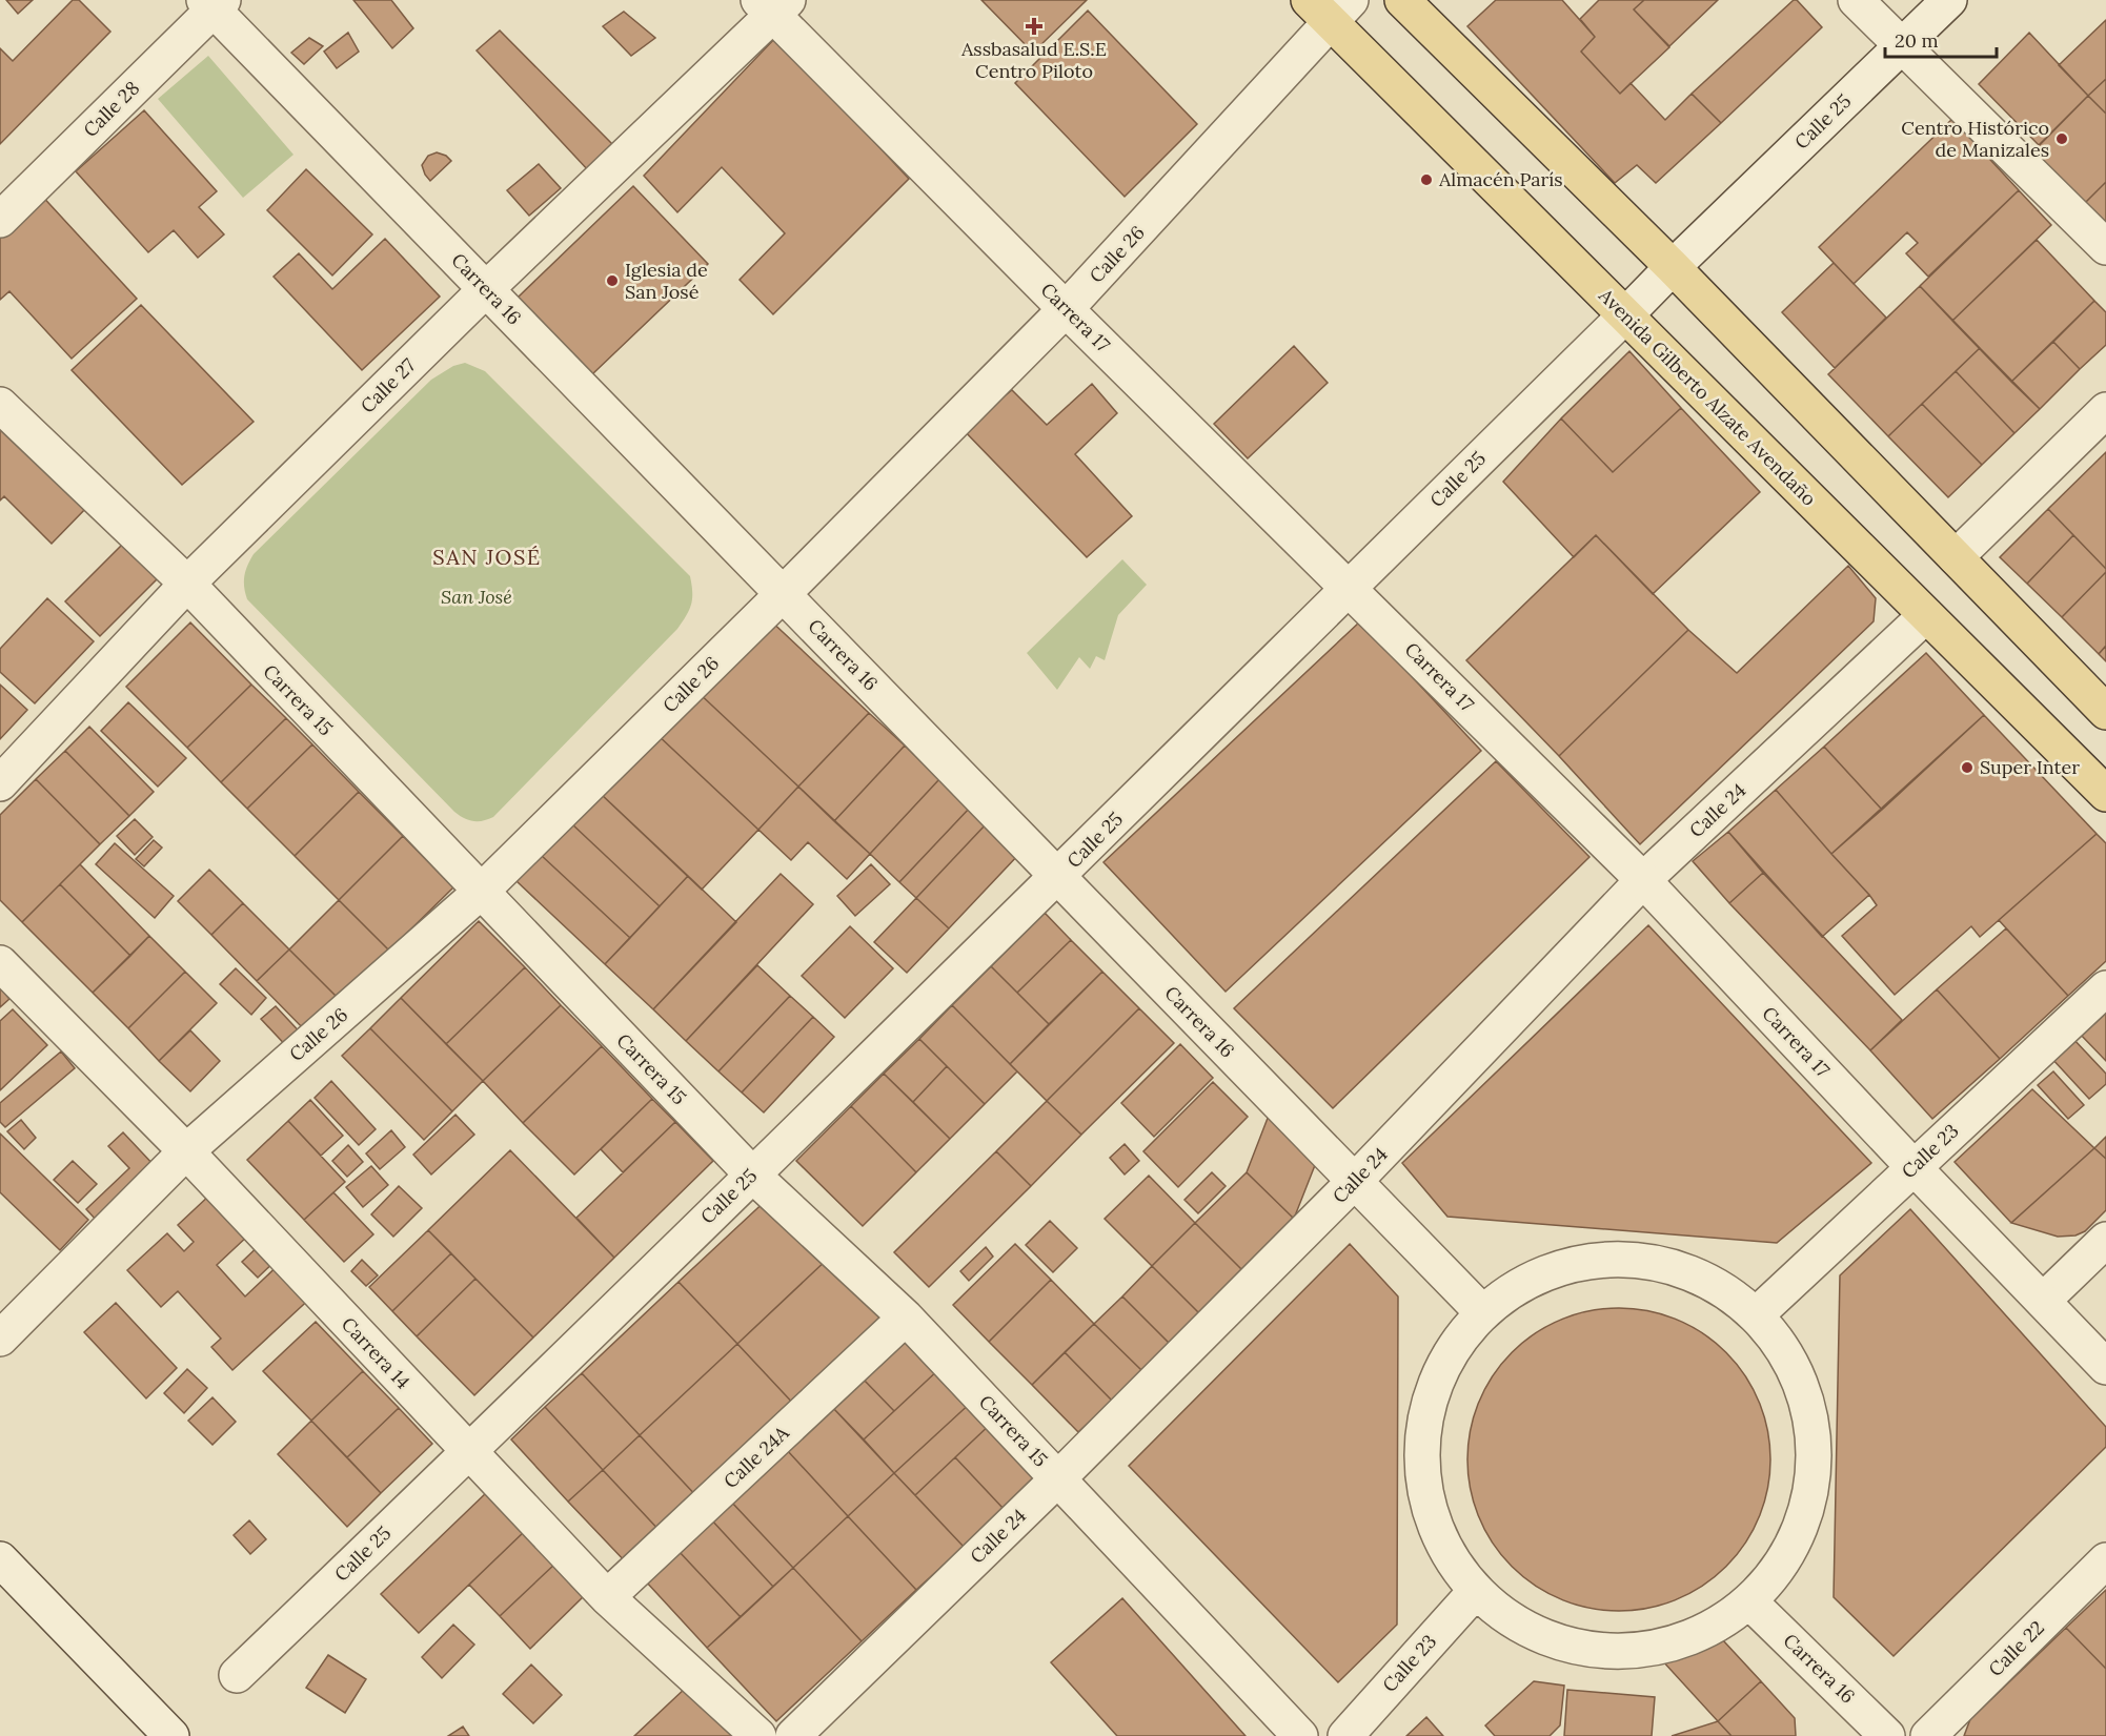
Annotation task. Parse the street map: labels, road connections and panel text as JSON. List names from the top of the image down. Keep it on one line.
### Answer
{"streets":{"main road":["Avenida Gilberto Alzate Avendaño"],"street":["Calle 28","Calle 25","Calle 26","Carrera 16","Carrera 17","Calle 27","Carrera 15","Calle 24","Calle 23","Carrera 14","Calle 24A","Calle 22"]},"crossings":[["Calle 28","Carrera 16"],["Calle 25","Carrera 16"],["Calle 25","Carrera 17"],["Calle 25","Avenida Gilberto Alzate Avendaño"],["Calle 25","Carrera 15"],["Calle 25","Carrera 14"],["Calle 26","Carrera 16"],["Calle 26","Carrera 17"],["Calle 26","Avenida Gilberto Alzate Avendaño"],["Calle 26","Carrera 15"],["Calle 26","Carrera 14"],["Carrera 16","Calle 27"],["Carrera 16","Calle 24"],["Carrera 17","Calle 27"],["Carrera 17","Calle 24"],["Carrera 17","Calle 23"],["Calle 27","Carrera 15"],["Avenida Gilberto Alzate Avendaño","Calle 24"],["Carrera 15","Calle 24"],["Carrera 15","Calle 24A"],["Carrera 14","Calle 24A"]],"districts":["SAN JOSÉ"],"parks":["San José"],"places":{"health":["Assbasalud E.S.E Centro Piloto"],"other":["Centro Histórico de Manizales","Almacén París","Iglesia de San José","Super Inter"]},"scale_bar":"20 m"}
